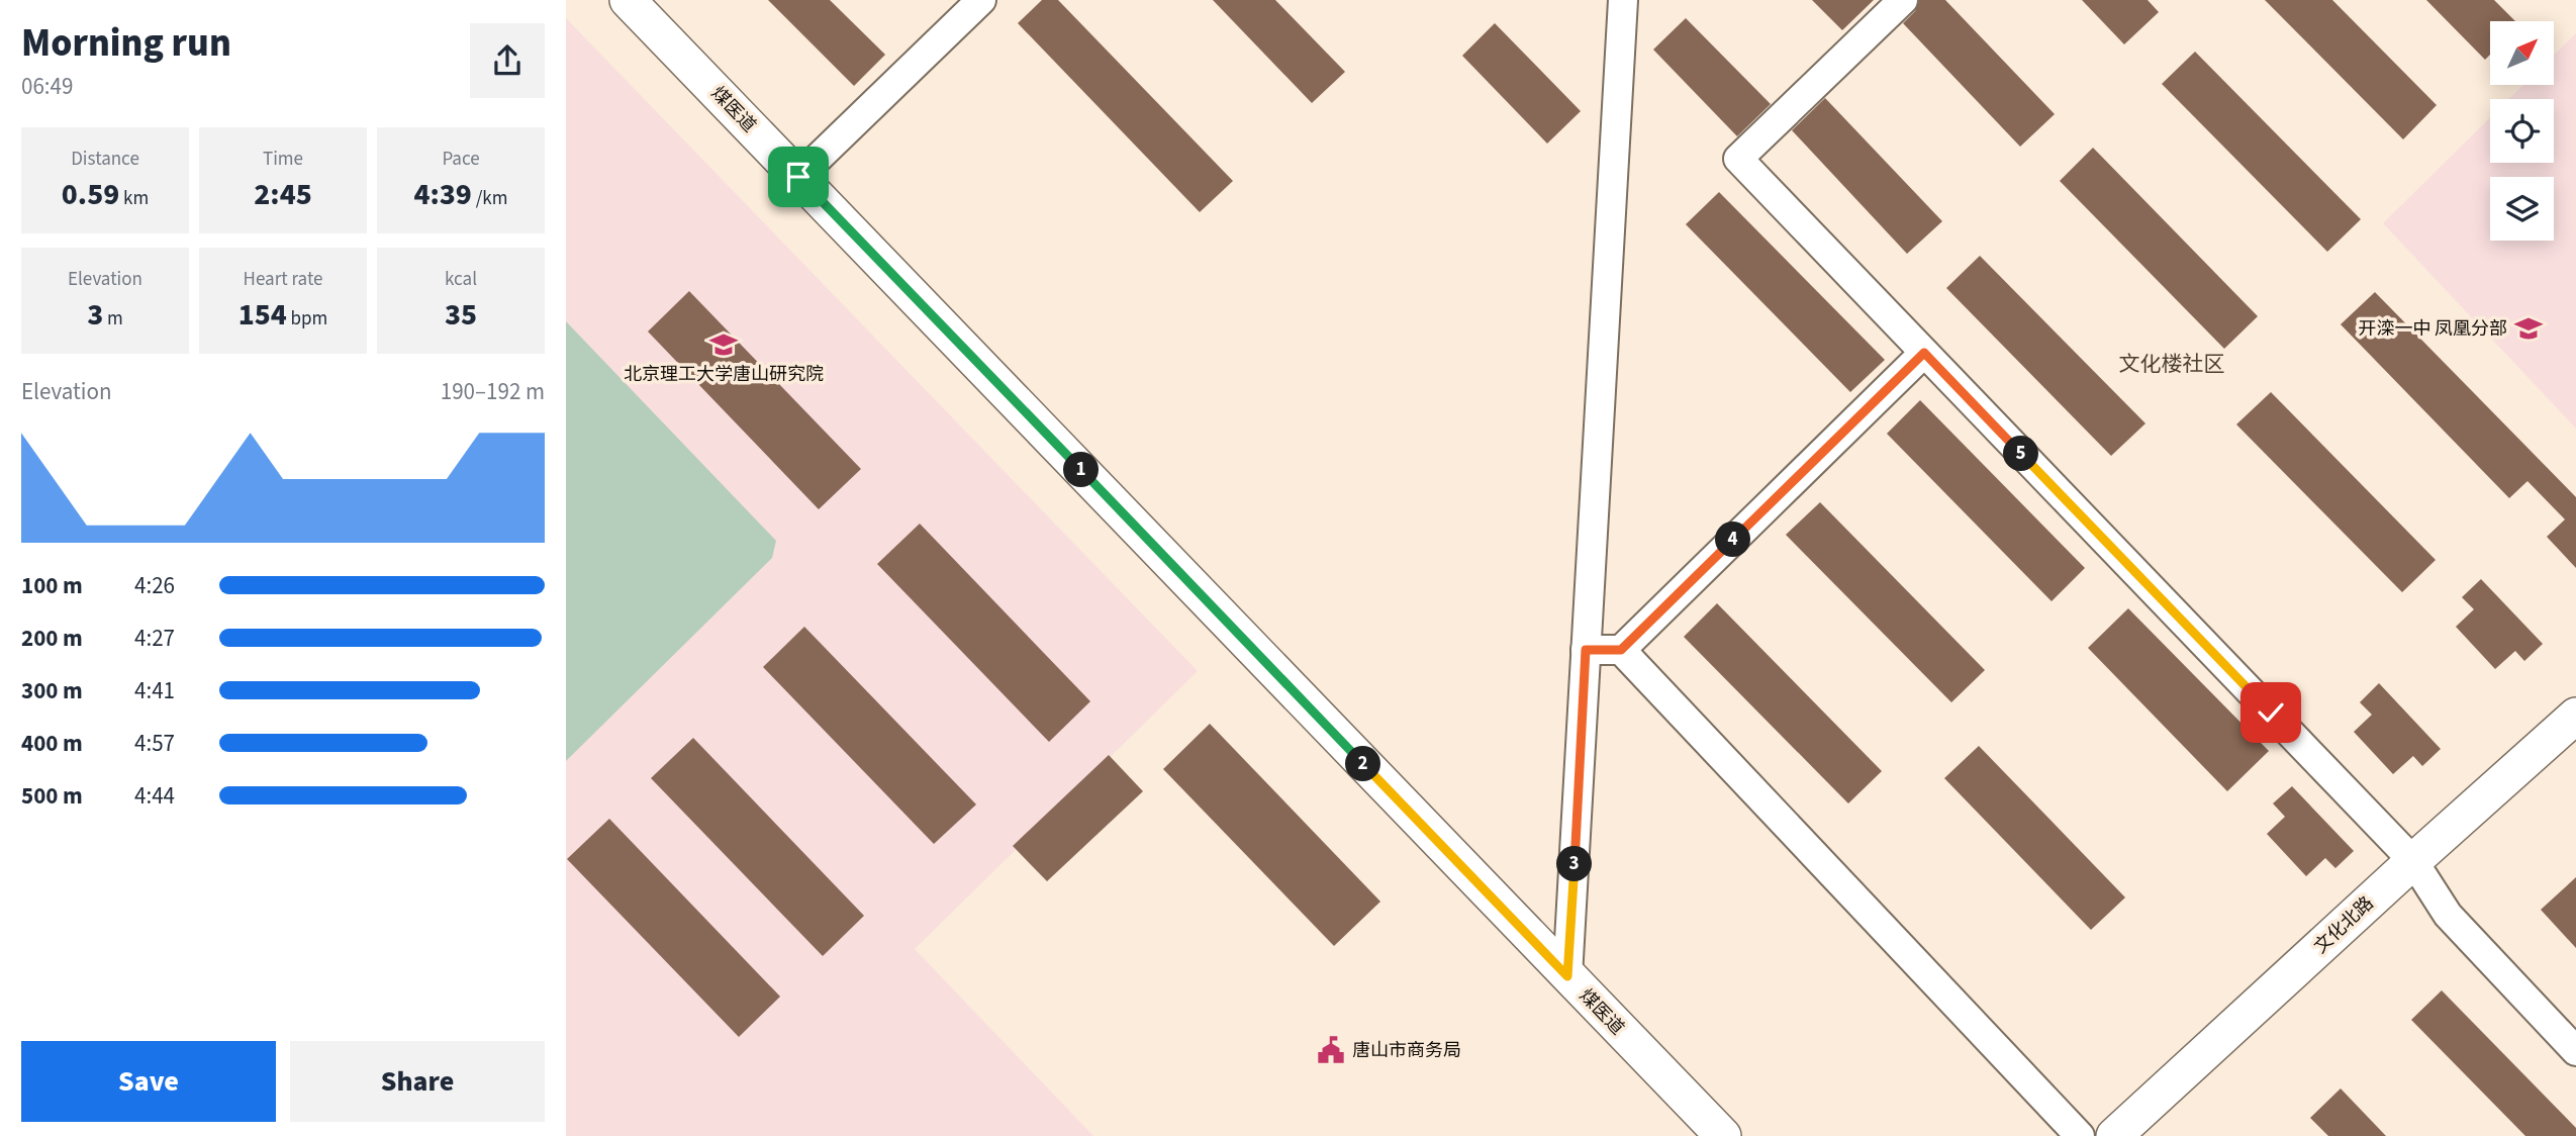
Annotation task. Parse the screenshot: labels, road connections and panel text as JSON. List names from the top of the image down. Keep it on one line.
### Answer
{"streets":{"street":["煤医道","文化北路"]},"districts":["文化楼社区"],"places":{"school or university":["开滦一中 凤凰分部","北京理工大学唐山研究院"],"public building":["唐山市商务局"]},"north":"top right","page":{"heading":["Morning run","06:49"],"stats":[["Distance","0.59 km"],["Time","2:45"],["Pace","4:39 /km"],["Elevation","3 m"],["Heart rate","154 bpm"],["kcal","35"]],"chart":["Elevation","190–192 m"],"pins":["5","1","4","2","3"],"list":[{"name":"100 m","note":"4:26"},{"name":"200 m","note":"4:27"},{"name":"300 m","note":"4:41"},{"name":"400 m","note":"4:57"},{"name":"500 m","note":"4:44"}],"buttons":["Save","Share"]}}
